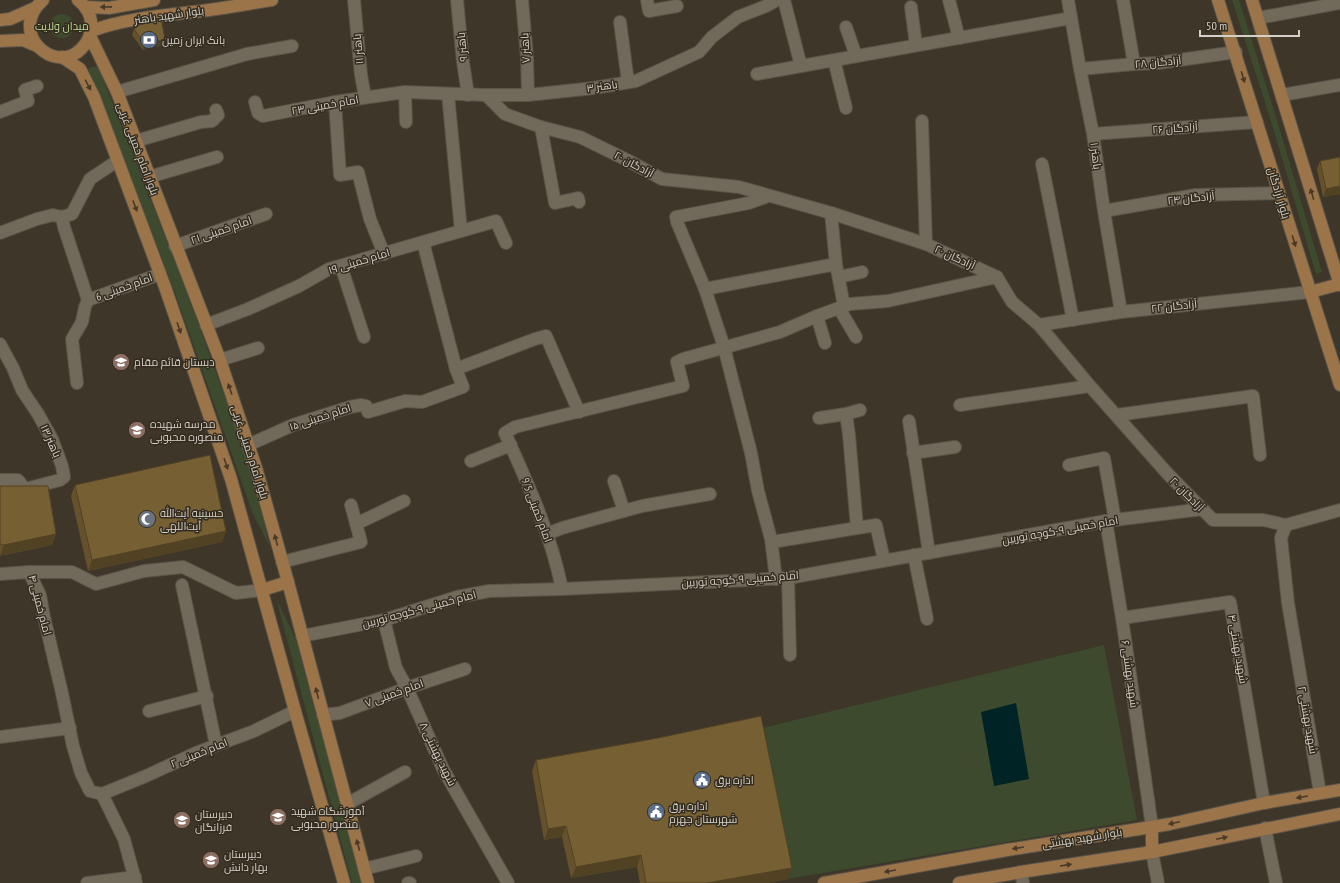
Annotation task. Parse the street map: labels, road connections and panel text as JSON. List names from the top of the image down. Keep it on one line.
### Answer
{"streets":{"main road":["بلوار شهید باهنر","بلوار امام خمینی غربی","بلوار آزادگان","بلوار شهید بهشتی"],"street":["باهنر ۹","باهنر ۷","باهنر ۱۱","آزادگان ۲۸","باهنر ۳","امام خمینی ۲۳","آزادگان ۲۶","باهنر ۱","آزادگان ۲۰","آزادگان ۲۴","امام خمینی ۲۱","امام خمینی ۱۹","امام خمینی 6","آزادگان ۲۲","امام خمینی ۱۵","باهنر ۱۳","امام خمینی 9/5","امام خمینی ۹-کوچه توربین","امام خمینی ۴","شهید بهشتی ۴","شهید بهشتی ۶","امام خمینی ۷","شهید بهشتی ۲","امام خمینی ۲","شهید بهشتی ۸"]},"crossings":[["بلوار شهید باهنر","بلوار امام خمینی غربی"],["باهنر ۹","باهنر ۳"],["باهنر ۷","باهنر ۳"],["باهنر ۱۱","امام خمینی ۲۳"],["آزادگان ۲۸","باهنر ۱"],["آزادگان ۲۸","بلوار آزادگان"],["باهنر ۳","امام خمینی ۲۳"],["باهنر ۳","آزادگان ۲۰"],["آزادگان ۲۶","باهنر ۱"],["آزادگان ۲۶","بلوار آزادگان"],["بلوار امام خمینی غربی","امام خمینی ۲۱"],["بلوار امام خمینی غربی","امام خمینی ۱۹"],["بلوار امام خمینی غربی","امام خمینی 6"],["بلوار امام خمینی غربی","امام خمینی ۱۵"],["بلوار امام خمینی غربی","امام خمینی ۹-کوچه توربین"],["بلوار امام خمینی غربی","امام خمینی ۴"],["بلوار امام خمینی غربی","امام خمینی ۷"],["بلوار امام خمینی غربی","امام خمینی ۲"],["باهنر ۱","آزادگان ۲۴"],["باهنر ۱","آزادگان ۲۲"],["آزادگان ۲۰","آزادگان ۲۲"],["آزادگان ۲۰","امام خمینی ۹-کوچه توربین"],["آزادگان ۲۰","شهید بهشتی ۲"],["بلوار آزادگان","آزادگان ۲۴"],["بلوار آزادگان","آزادگان ۲۲"],["امام خمینی 9/5","امام خمینی ۹-کوچه توربین"],["امام خمینی ۹-کوچه توربین","شهید بهشتی ۶"],["امام خمینی ۹-کوچه توربین","شهید بهشتی ۸"],["امام خمینی ۴","امام خمینی ۲"],["شهید بهشتی ۴","شهید بهشتی ۶"],["شهید بهشتی ۴","بلوار شهید بهشتی"],["شهید بهشتی ۶","بلوار شهید بهشتی"],["امام خمینی ۷","شهید بهشتی ۸"],["شهید بهشتی ۲","بلوار شهید بهشتی"]],"parks":["میدان ولایت"],"places":{"bank":["بانک ایران زمین"],"school or university":["دبستان قائم مقام","مدرسه شهیده منصوره محبوبی","آموزشگاه شهید منصور محبوبی","دبیرستان فرزانگان","دبیرستان بهار دانش"],"mosque":["حسینیه آیت‌الله آیت‌اللهی"],"public building":["اداره برق","اداره برق شهرستان جهرم"]},"scale_bar":"50 m"}
